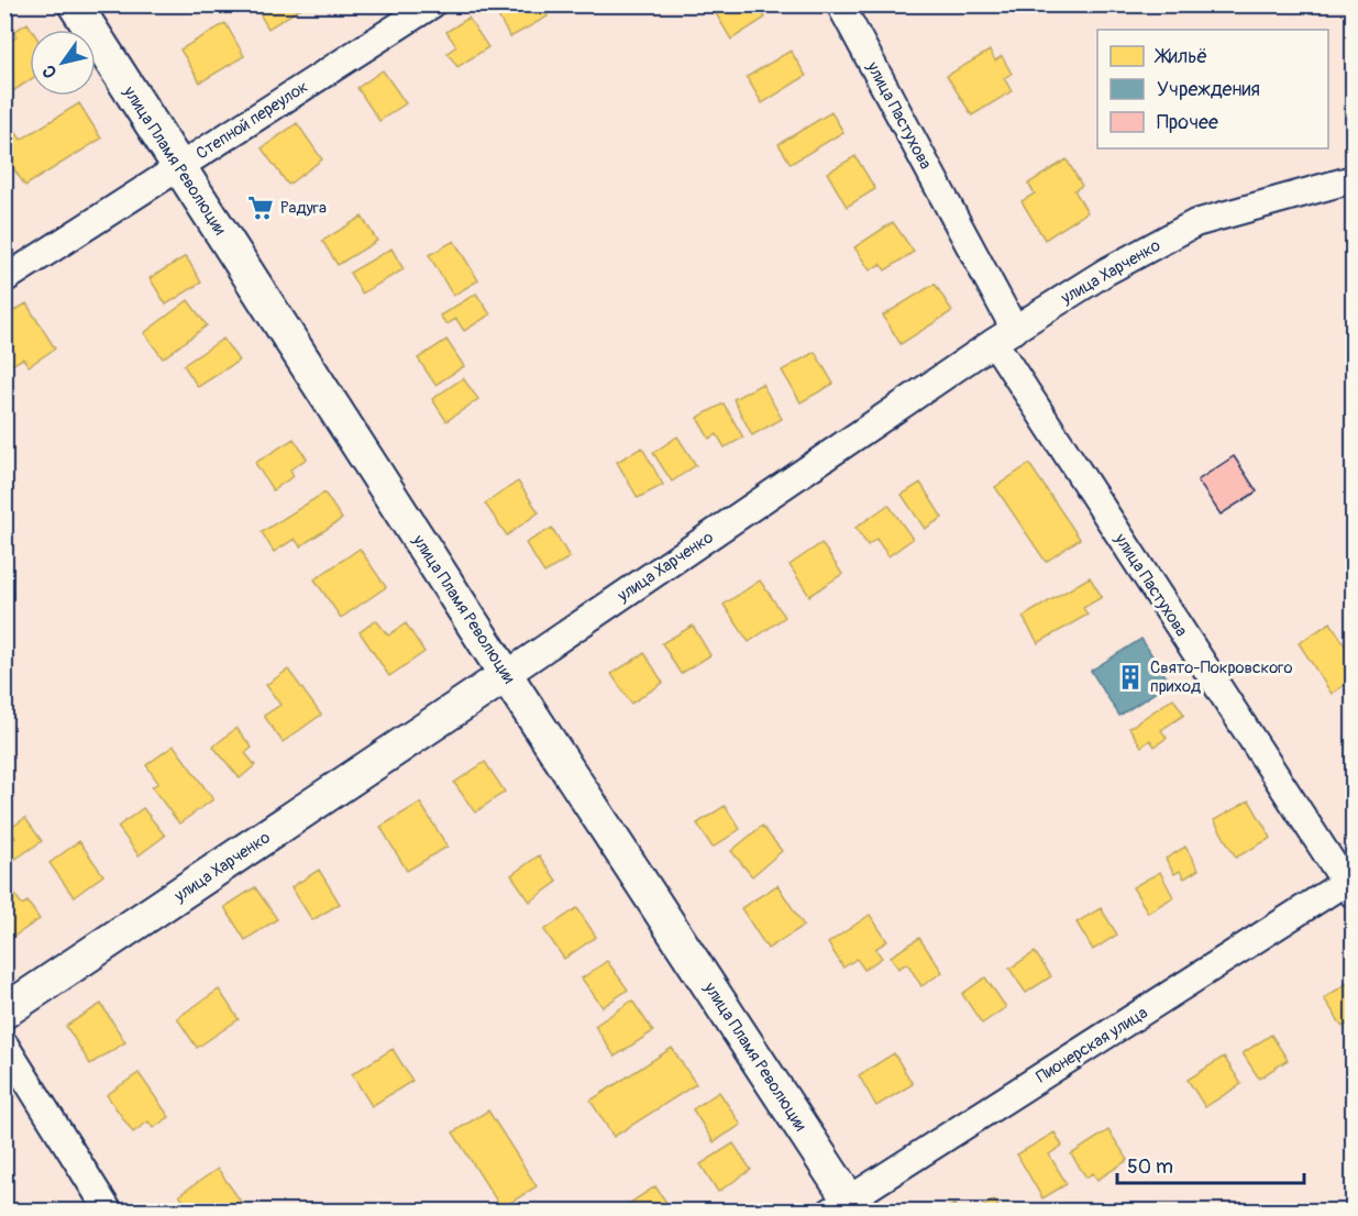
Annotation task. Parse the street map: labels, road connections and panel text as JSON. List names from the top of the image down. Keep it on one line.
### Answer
{"streets":{"street":["улица Пастухова","Степной переулок","улица Пламя Революции","улица Харченко","Пионерская улица"]},"crossings":[["улица Пастухова","улица Харченко"],["улица Пастухова","Пионерская улица"],["Степной переулок","улица Пламя Революции"],["улица Пламя Революции","улица Харченко"],["улица Пламя Революции","Пионерская улица"]],"places":{"supermarket":["Радуга"],"building":["Свято-Покровского приход"]},"legend":["Жильё","Учреждения","Прочее"],"scale_bar":"50 m","north":"bottom left"}
